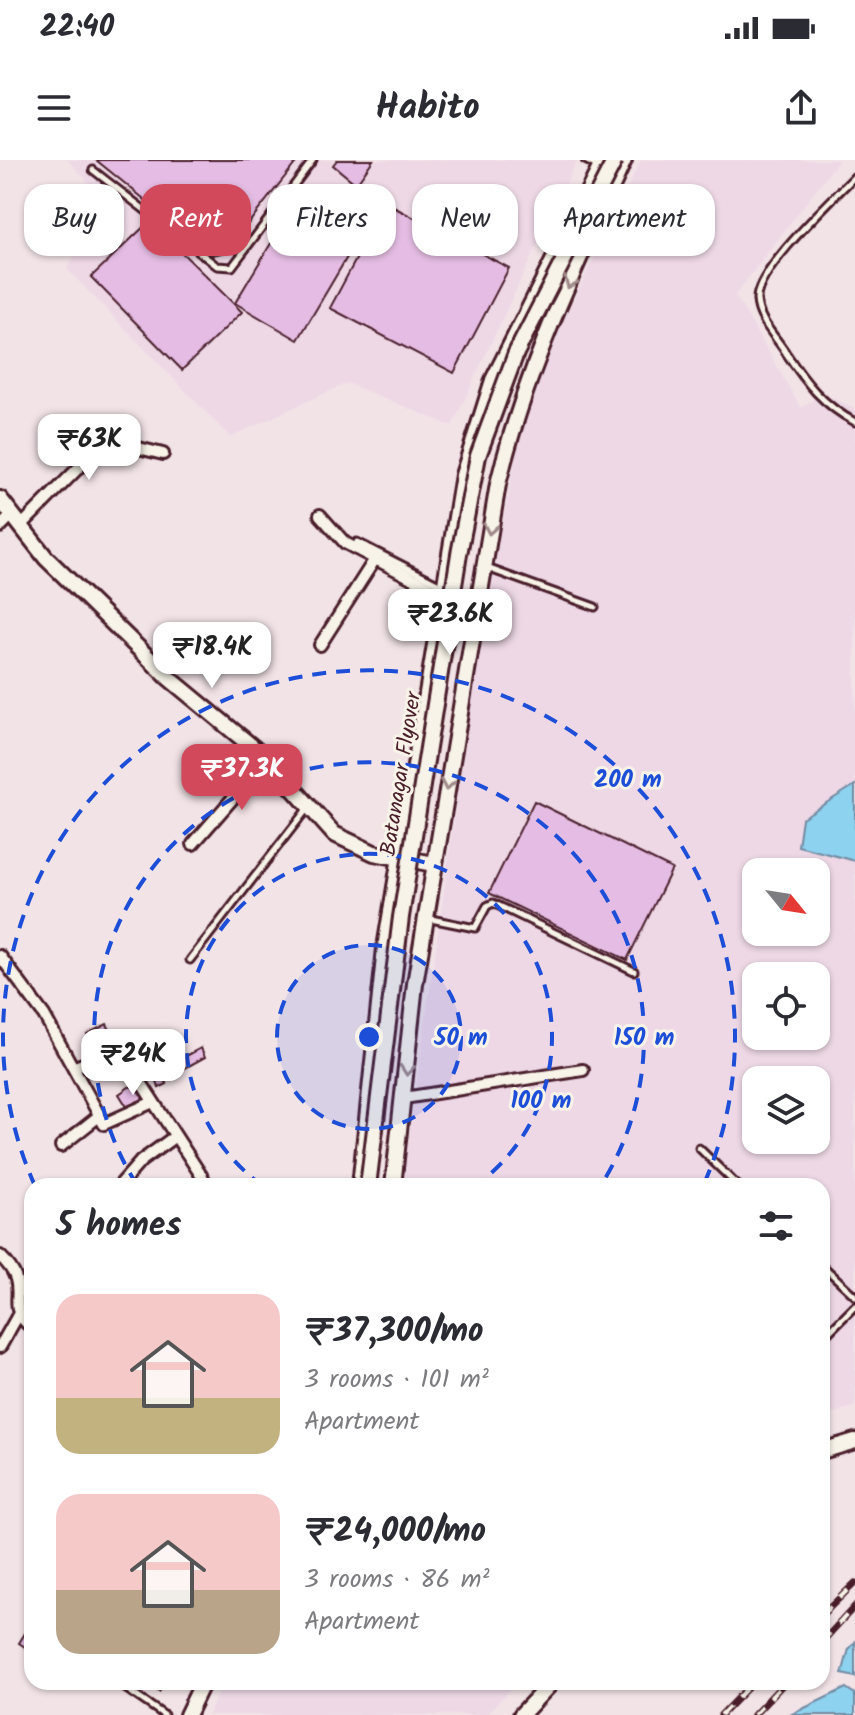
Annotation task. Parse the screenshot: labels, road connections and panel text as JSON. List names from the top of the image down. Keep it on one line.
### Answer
{"streets":{"street":["Batanagar Flyover"]},"north":"bottom right","page":{"status":"22:40","header":"Habito","chip":["Buy","Rent","Filters","New","Apartment"],"price":["₹63K","₹23.6K","₹18.4K","₹37.3K","₹24K"],"heading":"5 homes","list":[{"name":"₹37,300/mo","note":"3 rooms · 101 m² · Apartment"},{"name":"₹24,000/mo","note":"3 rooms · 86 m² · Apartment"}]},"rings":["200 m","50 m","150 m","100 m"]}
